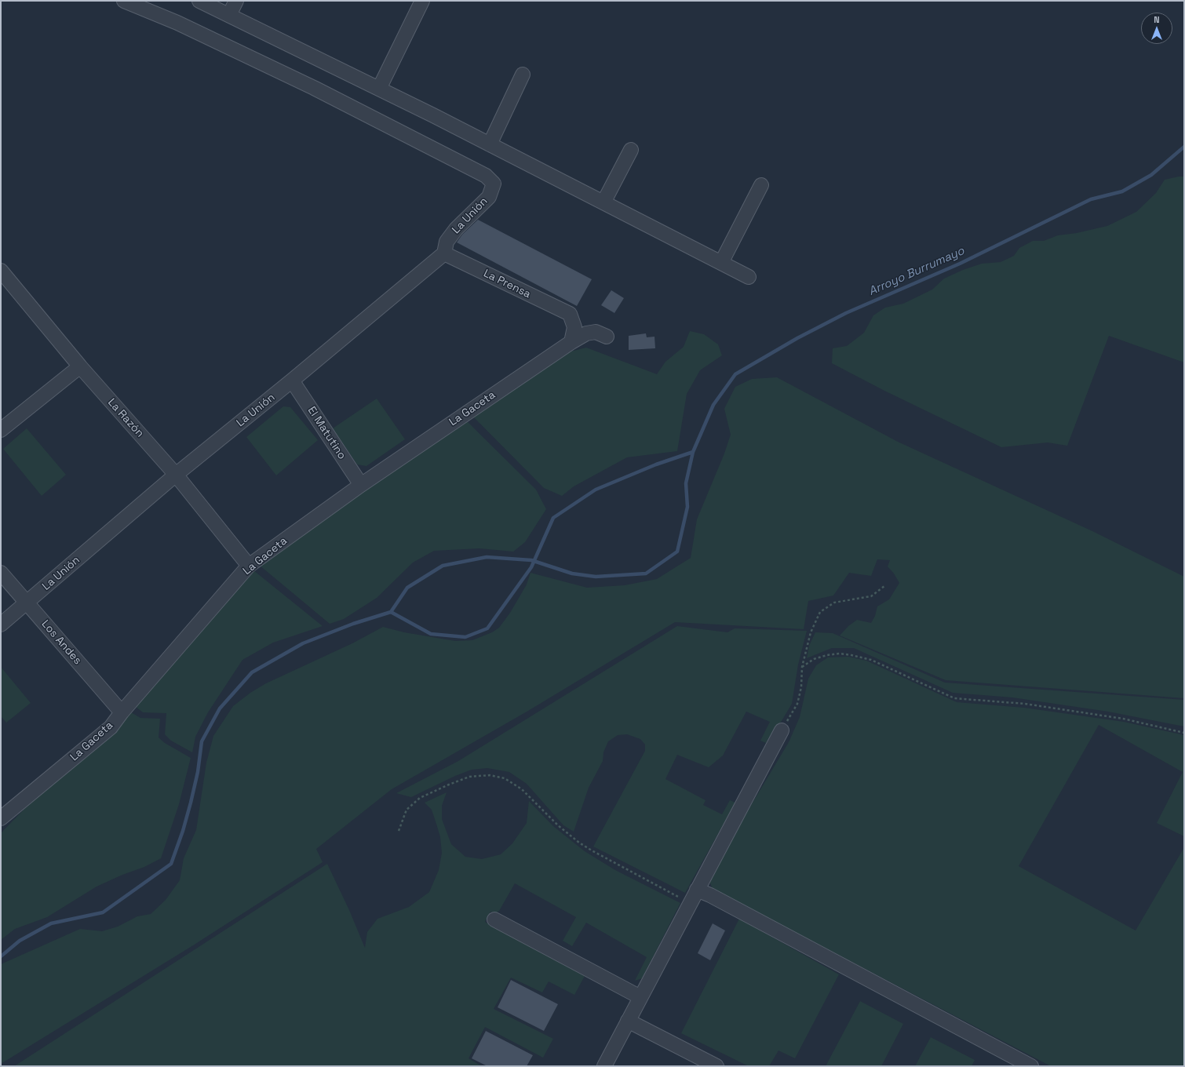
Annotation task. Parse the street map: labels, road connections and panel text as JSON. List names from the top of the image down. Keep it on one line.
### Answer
{"streets":{"street":["La Unión","La Prensa","La Gaceta","La Razón","El Matutino","Los Andes"]},"crossings":[["La Unión","La Prensa"],["La Unión","La Razón"],["La Unión","El Matutino"],["La Unión","Los Andes"],["La Prensa","La Gaceta"],["La Gaceta","La Razón"],["La Gaceta","El Matutino"],["La Gaceta","Los Andes"]],"water":["Arroyo Burrumayo"],"north":"top"}
